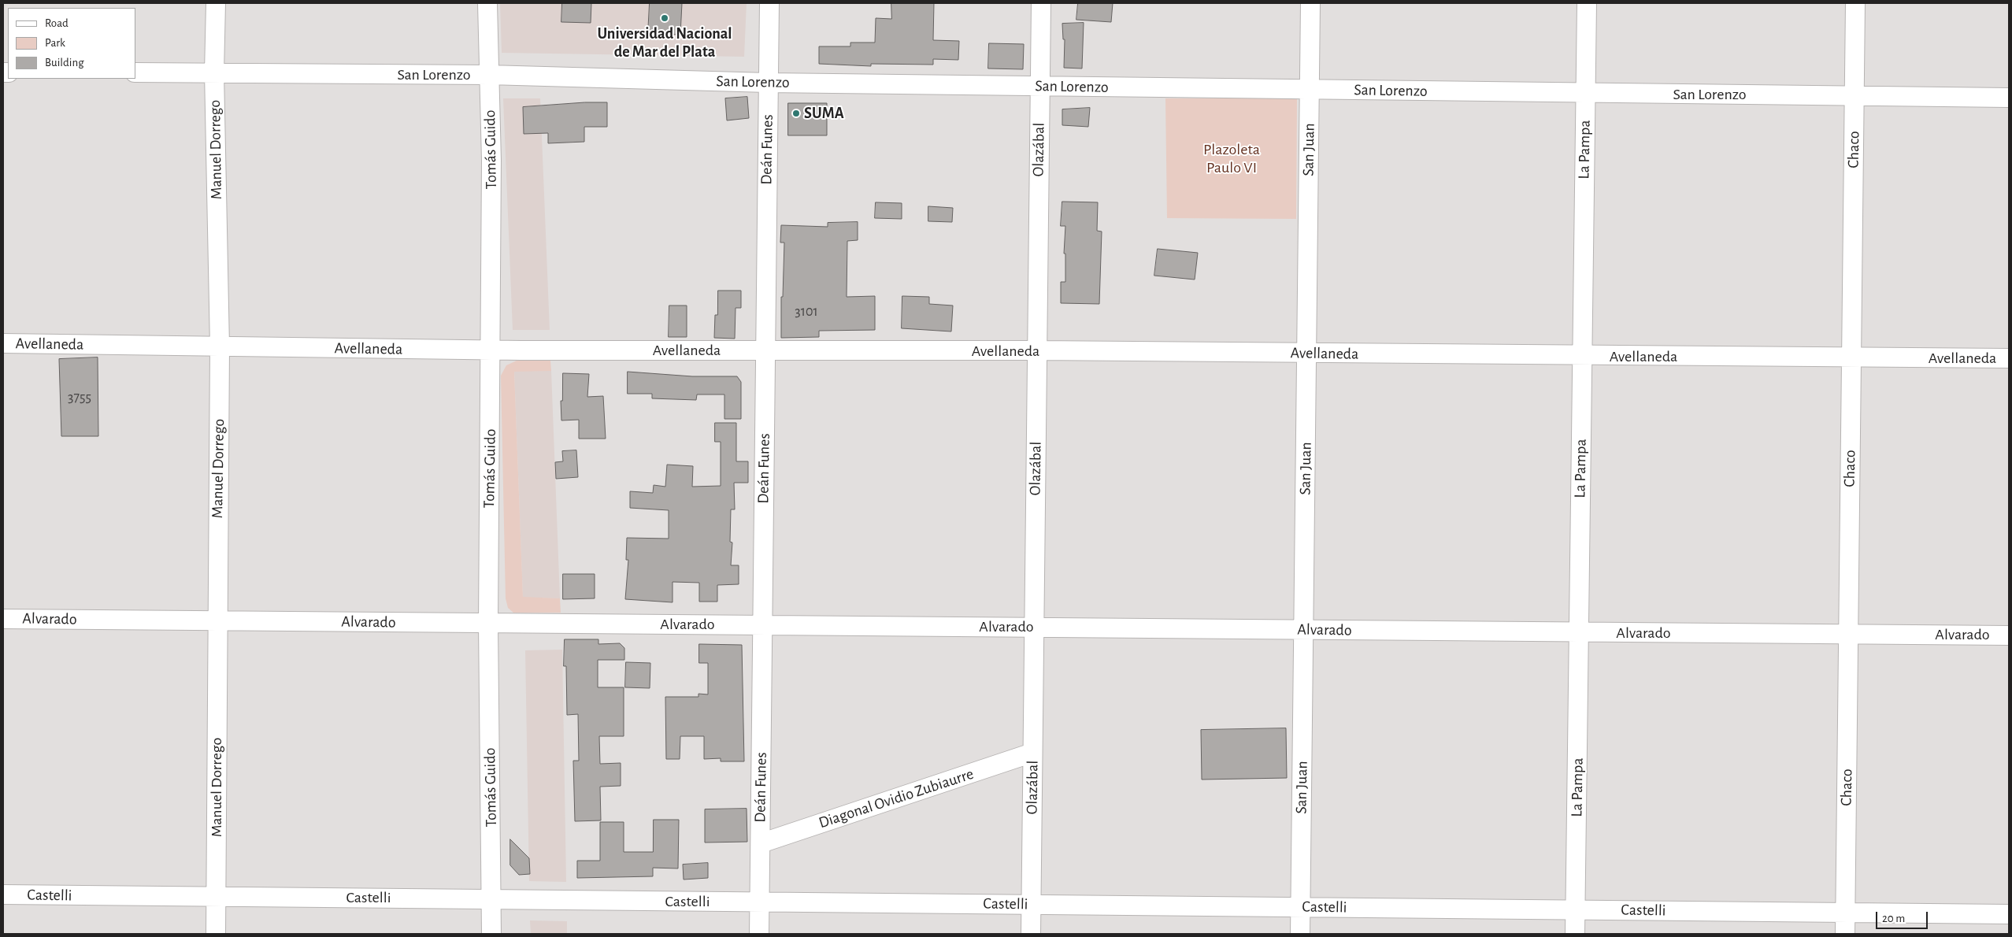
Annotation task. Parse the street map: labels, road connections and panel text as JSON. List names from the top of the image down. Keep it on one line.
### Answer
{"streets":{"street":["San Lorenzo","Manuel Dorrego","Tomás Guido","Deán Funes","Olazábal","San Juan","La Pampa","Chaco","Avellaneda","Alvarado","Diagonal Ovidio Zubiaurre","Castelli"]},"crossings":[["San Lorenzo","Manuel Dorrego"],["San Lorenzo","Tomás Guido"],["San Lorenzo","Deán Funes"],["San Lorenzo","Olazábal"],["San Lorenzo","San Juan"],["San Lorenzo","La Pampa"],["San Lorenzo","Chaco"],["Manuel Dorrego","Avellaneda"],["Manuel Dorrego","Alvarado"],["Manuel Dorrego","Castelli"],["Tomás Guido","Avellaneda"],["Tomás Guido","Alvarado"],["Tomás Guido","Castelli"],["Deán Funes","Avellaneda"],["Deán Funes","Alvarado"],["Deán Funes","Diagonal Ovidio Zubiaurre"],["Deán Funes","Castelli"],["Olazábal","Avellaneda"],["Olazábal","Alvarado"],["Olazábal","Diagonal Ovidio Zubiaurre"],["Olazábal","Castelli"],["San Juan","Avellaneda"],["San Juan","Alvarado"],["San Juan","Castelli"],["La Pampa","Avellaneda"],["La Pampa","Alvarado"],["La Pampa","Castelli"],["Chaco","Avellaneda"],["Chaco","Alvarado"],["Chaco","Castelli"]],"parks":["Plazoleta Paulo VI"],"places":["Universidad Nacional de Mar del Plata","SUMA"],"house_numbers":["3101","3755"],"legend":["Road","Park","Building"],"scale_bar":"20 m"}
